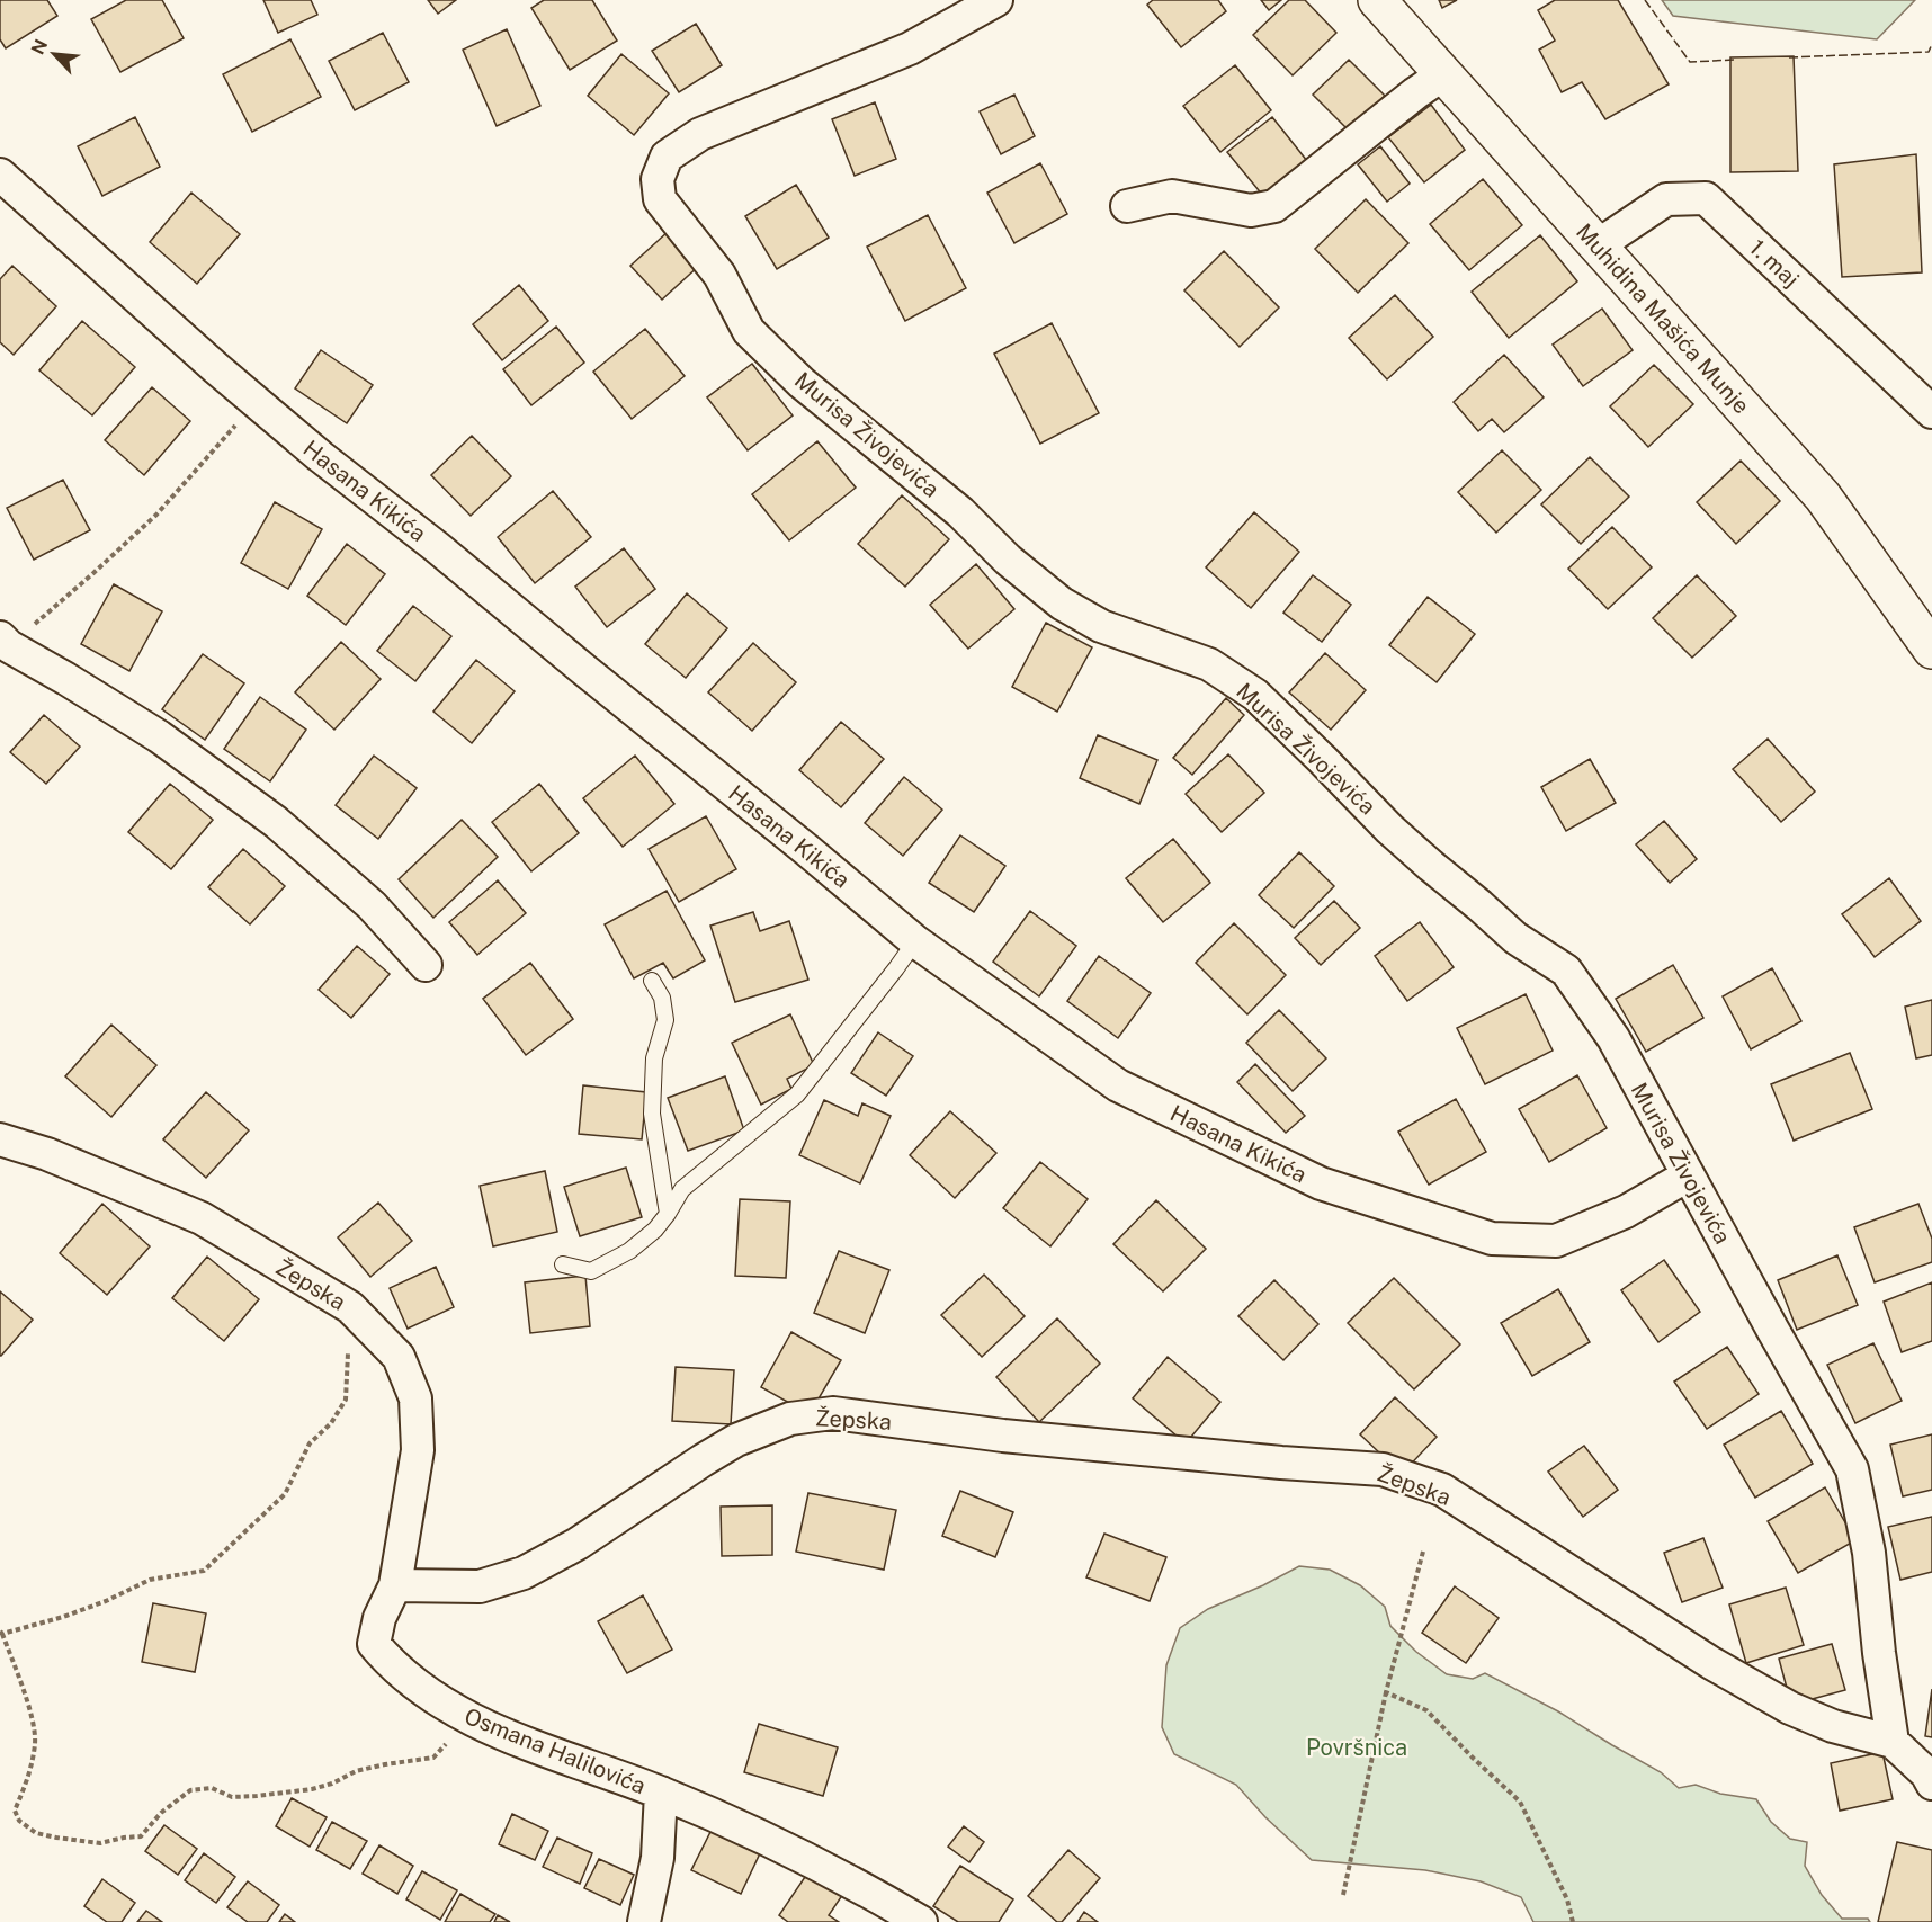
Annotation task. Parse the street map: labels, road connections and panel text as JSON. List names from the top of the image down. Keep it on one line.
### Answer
{"streets":{"main road":["Muhidina Mašića Munje"],"street":["1. maj","Murisa Živojevića","Hasana Kikića","Žepska","Osmana Halilovića"]},"crossings":[["1. maj","Muhidina Mašića Munje"],["Murisa Živojevića","Hasana Kikića"],["Murisa Živojevića","Žepska"],["Žepska","Osmana Halilovića"]],"parks":["Površnica"],"north":"top left"}
